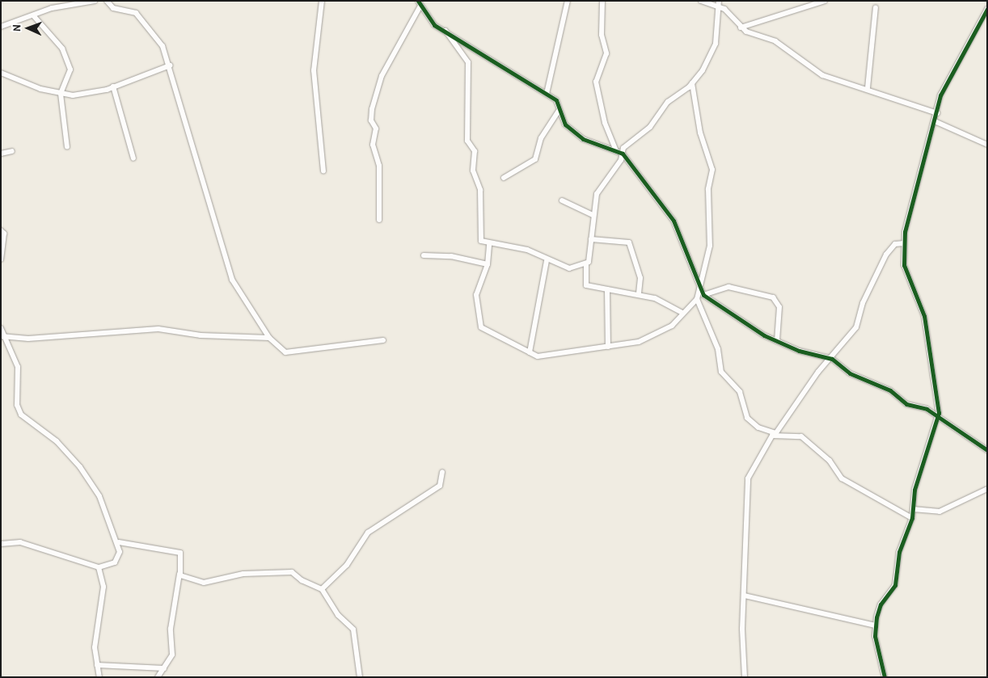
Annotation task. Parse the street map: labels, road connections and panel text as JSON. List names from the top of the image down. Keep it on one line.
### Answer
{"north":"left"}
